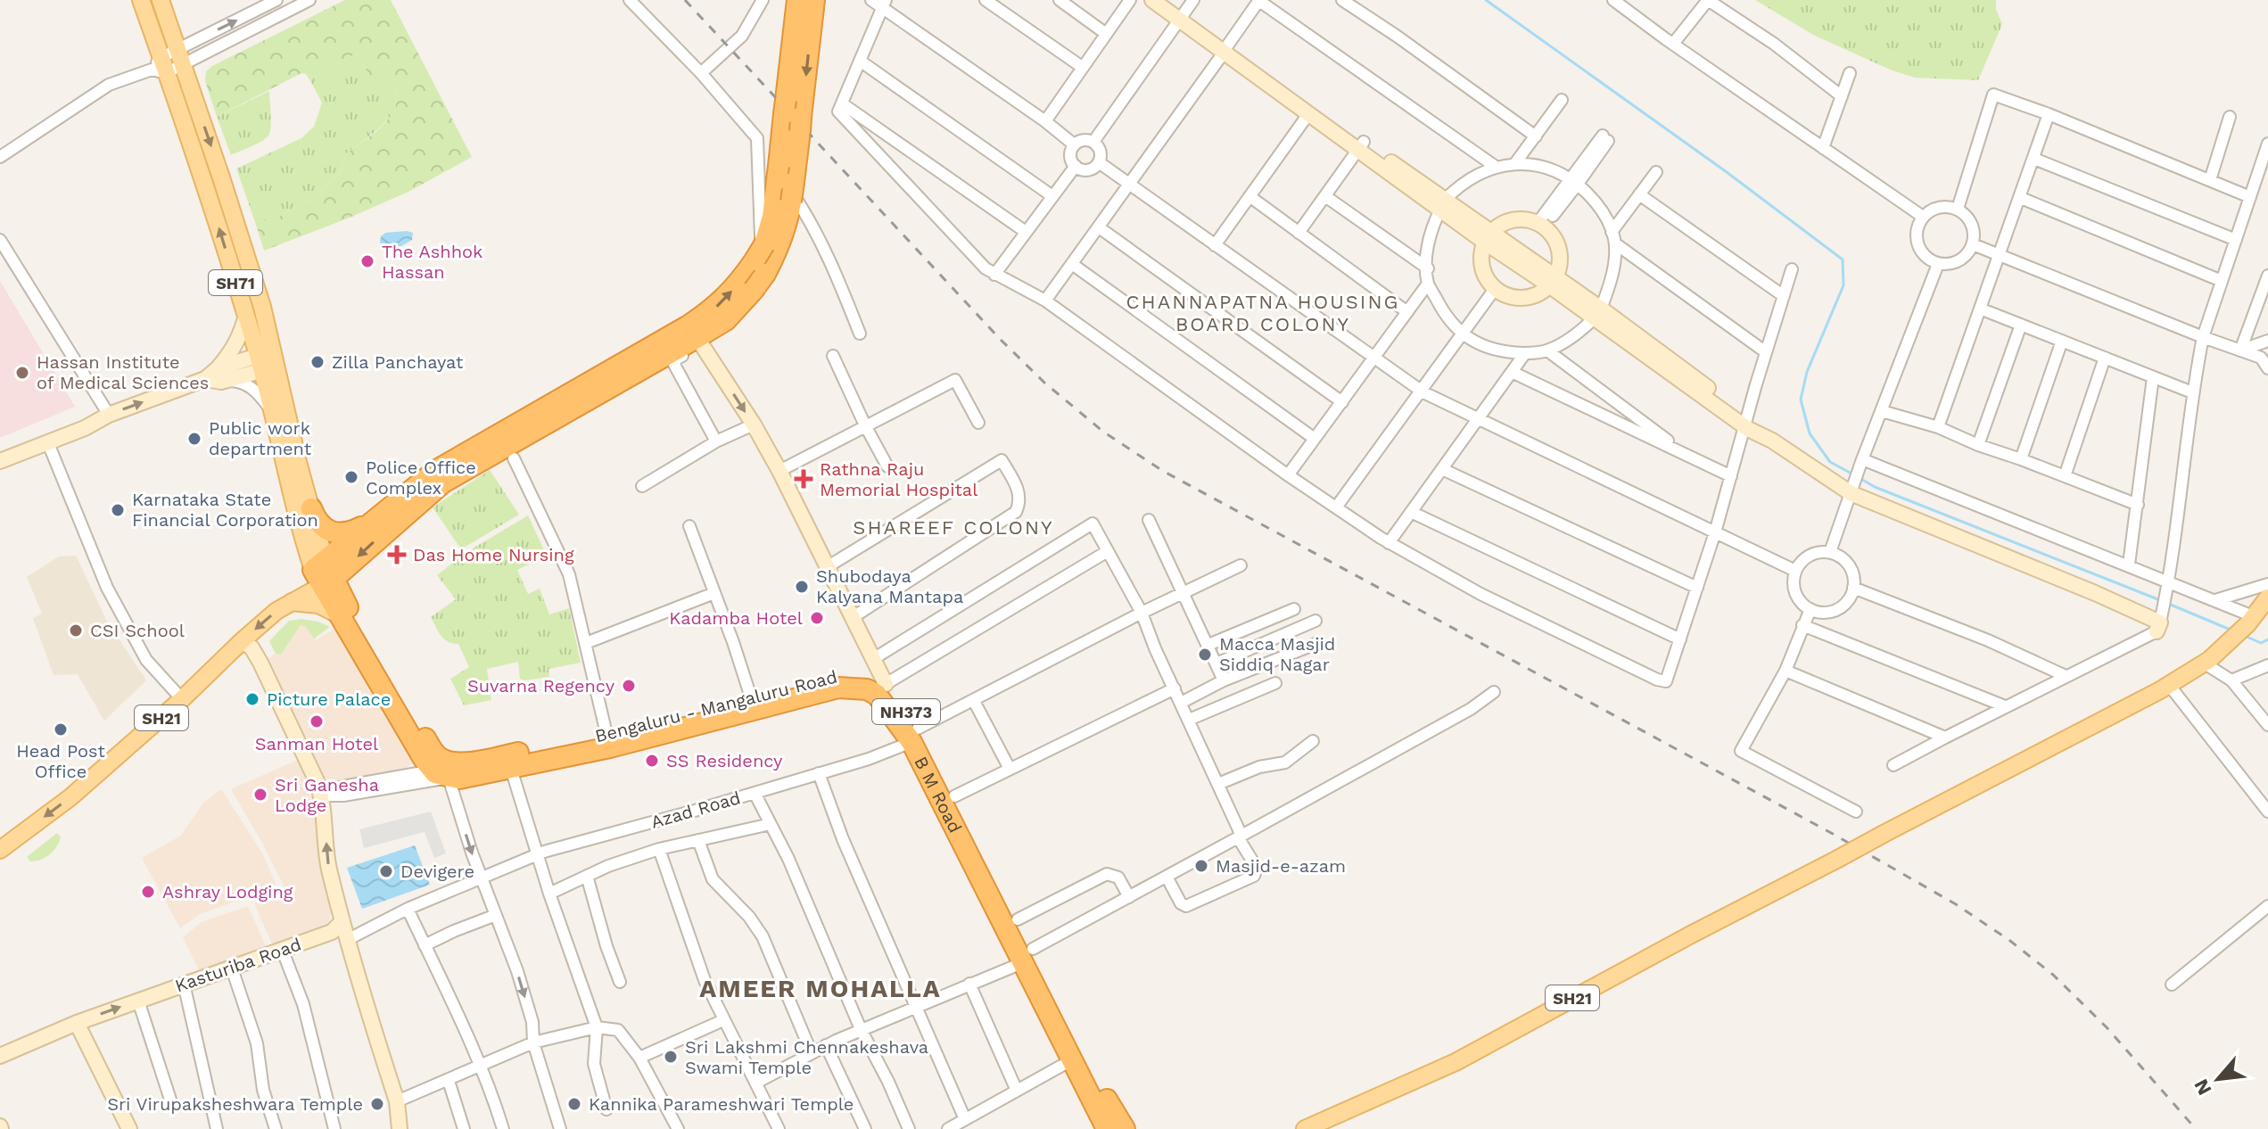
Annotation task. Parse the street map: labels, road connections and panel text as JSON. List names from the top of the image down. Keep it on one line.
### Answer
{"streets":{"highway":["Bengaluru - Mangaluru Road","NH373","B M Road"],"main road":["SH71","SH21"],"street":["Azad Road","Kasturiba Road"]},"crossings":[["SH71","SH21"],["Bengaluru - Mangaluru Road","NH373"],["Bengaluru - Mangaluru Road","B M Road"],["NH373","B M Road"],["NH373","Azad Road"],["B M Road","Azad Road"]],"districts":["CHANNAPATNA HOUSING BOARD COLONY","SHAREEF COLONY","AMEER MOHALLA"],"places":{"other":["The Ashhok Hassan","Zilla Panchayat","Hassan Institute of Medical Sciences","Public work department","Police Office Complex","Karnataka State Financial Corporation","Shubodaya Kalyana Mantapa","Kadamba Hotel","CSI School","Macca Masjid Siddiq Nagar","Suvarna Regency","Picture Palace","Sanman Hotel","Head Post Office","SS Residency","Sri Ganesha Lodge","Masjid-e-azam","Devigere","Ashray Lodging","Sri Lakshmi Chennakeshava Swami Temple","Sri Virupaksheshwara Temple","Kannika Parameshwari Temple"],"health":["Rathna Raju Memorial Hospital","Das Home Nursing"]},"north":"bottom left"}
